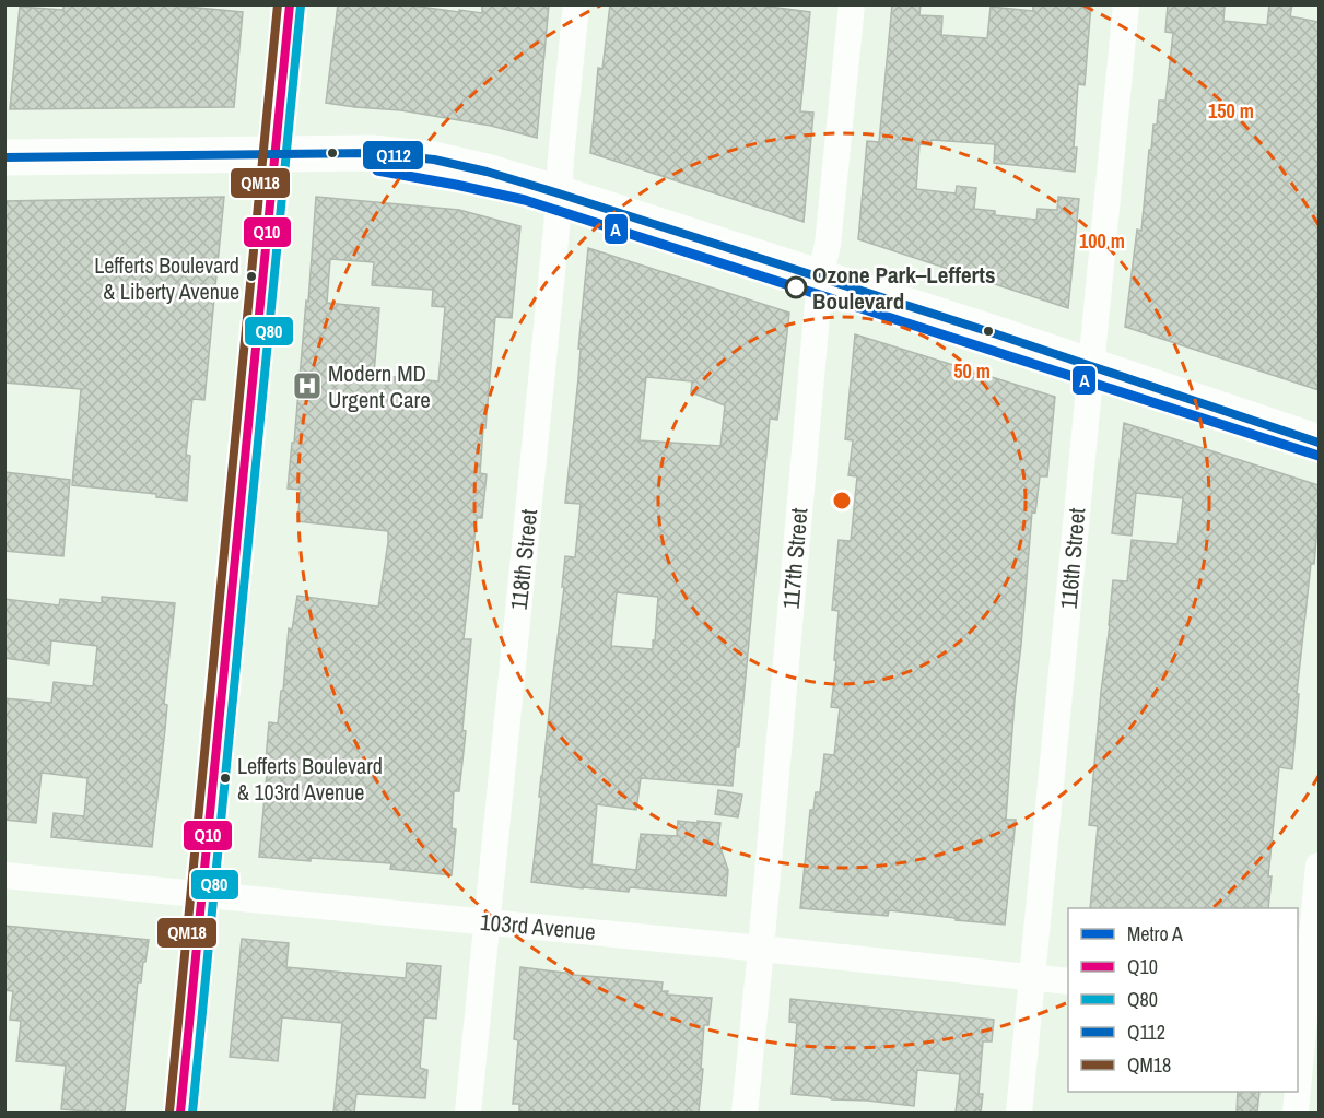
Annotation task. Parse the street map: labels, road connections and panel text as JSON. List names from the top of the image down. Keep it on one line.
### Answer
{"streets":{"street":["117th Street","116th Street","118th Street","103rd Avenue"]},"crossings":[["117th Street","103rd Avenue"],["116th Street","103rd Avenue"],["118th Street","103rd Avenue"]],"places":{"other":["Lefferts Boulevard & Liberty Avenue","Ozone Park–Lefferts Boulevard","Lefferts Boulevard & 103rd Avenue"],"hospital":["Modern MD Urgent Care"]},"lines":["transit line Q10","transit line QM18","transit line Q80","transit line Q112","metro line A"],"legend":["Metro A","Q10","Q80","Q112","QM18"],"rings":["150 m","100 m","50 m"]}
